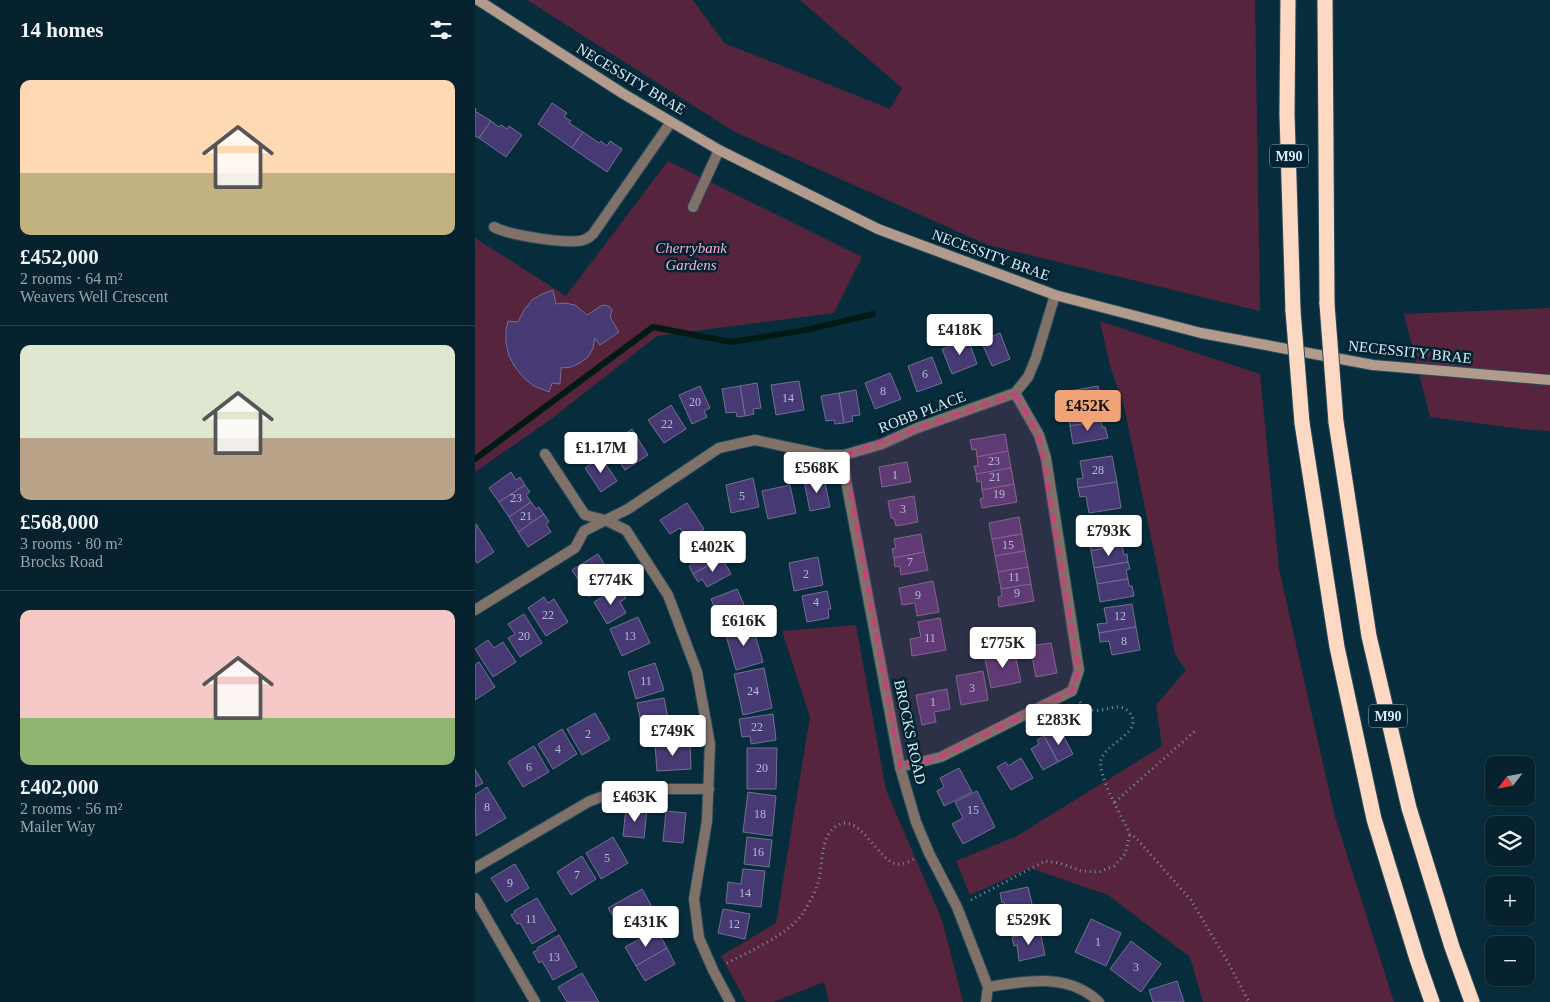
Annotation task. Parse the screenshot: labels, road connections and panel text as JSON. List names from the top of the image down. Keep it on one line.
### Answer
{"streets":{"highway":["M90"],"main road":["NECESSITY BRAE"],"street":["ROBB PLACE","BROCKS ROAD"]},"crossings":[["ROBB PLACE","BROCKS ROAD"]],"parks":["Cherrybank Gardens"],"house_numbers":["6","8","14","20","22","23","28","1","21","19","5","23","3","21","15","7","2","11","9","9","4","22","12","20","13","11","8","11","3","24","1","22","2","4","6","20","8","15","18","16","5","7","9","14","11","12","1","13","3"],"north":"bottom left","page":{"heading":"14 homes","list":[{"name":"£452,000","note":"2 rooms · 64 m² · Weavers Well Crescent"},{"name":"£568,000","note":"3 rooms · 80 m² · Brocks Road"},{"name":"£402,000","note":"2 rooms · 56 m² · Mailer Way"}],"price":["£418K","£452K","£1.17M","£568K","£793K","£402K","£774K","£616K","£775K","£283K","£749K","£463K","£529K","£431K"],"map_buttons":["+","−"]}}
